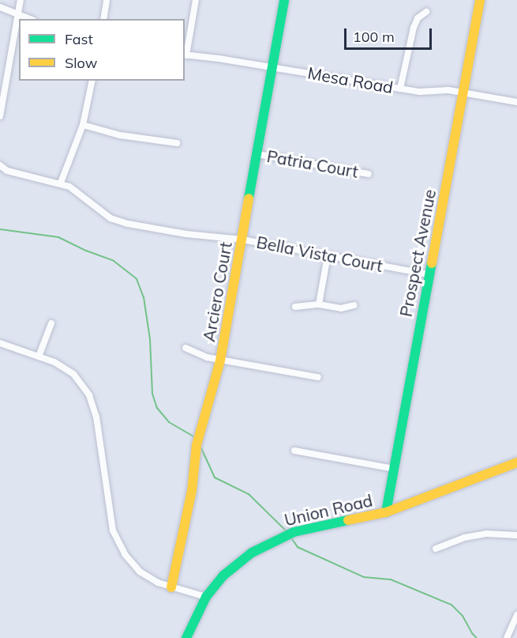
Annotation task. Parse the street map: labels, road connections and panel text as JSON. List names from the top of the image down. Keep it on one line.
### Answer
{"streets":{"street":["Mesa Road","Patria Court","Prospect Avenue","Bella Vista Court","Arciero Court","Union Road"]},"crossings":[["Mesa Road","Prospect Avenue"],["Mesa Road","Arciero Court"],["Patria Court","Arciero Court"],["Prospect Avenue","Bella Vista Court"],["Prospect Avenue","Union Road"],["Bella Vista Court","Arciero Court"]],"legend":["Fast","Slow"],"scale_bar":"100 m"}
